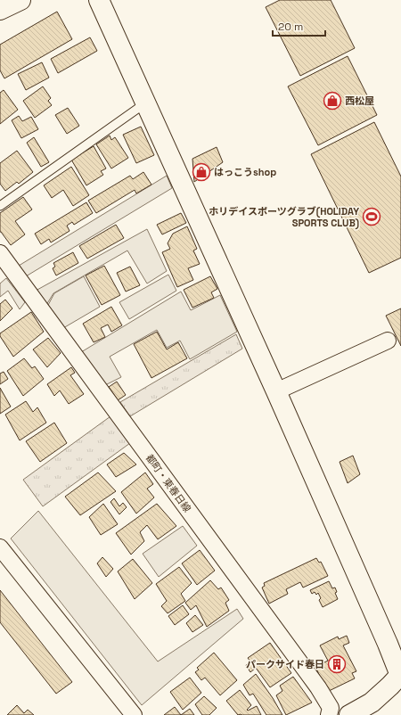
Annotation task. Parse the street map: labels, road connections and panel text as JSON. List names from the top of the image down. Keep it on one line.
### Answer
{"streets":{"street":["都町・東春日線"]},"places":{"shop":["西松屋","はっこうshop"],"sports":["ホリデイスポーツグラブ(HOLIDAY SPORTS CLUB)"],"building":["パークサイド春日"]},"scale_bar":"20 m"}
